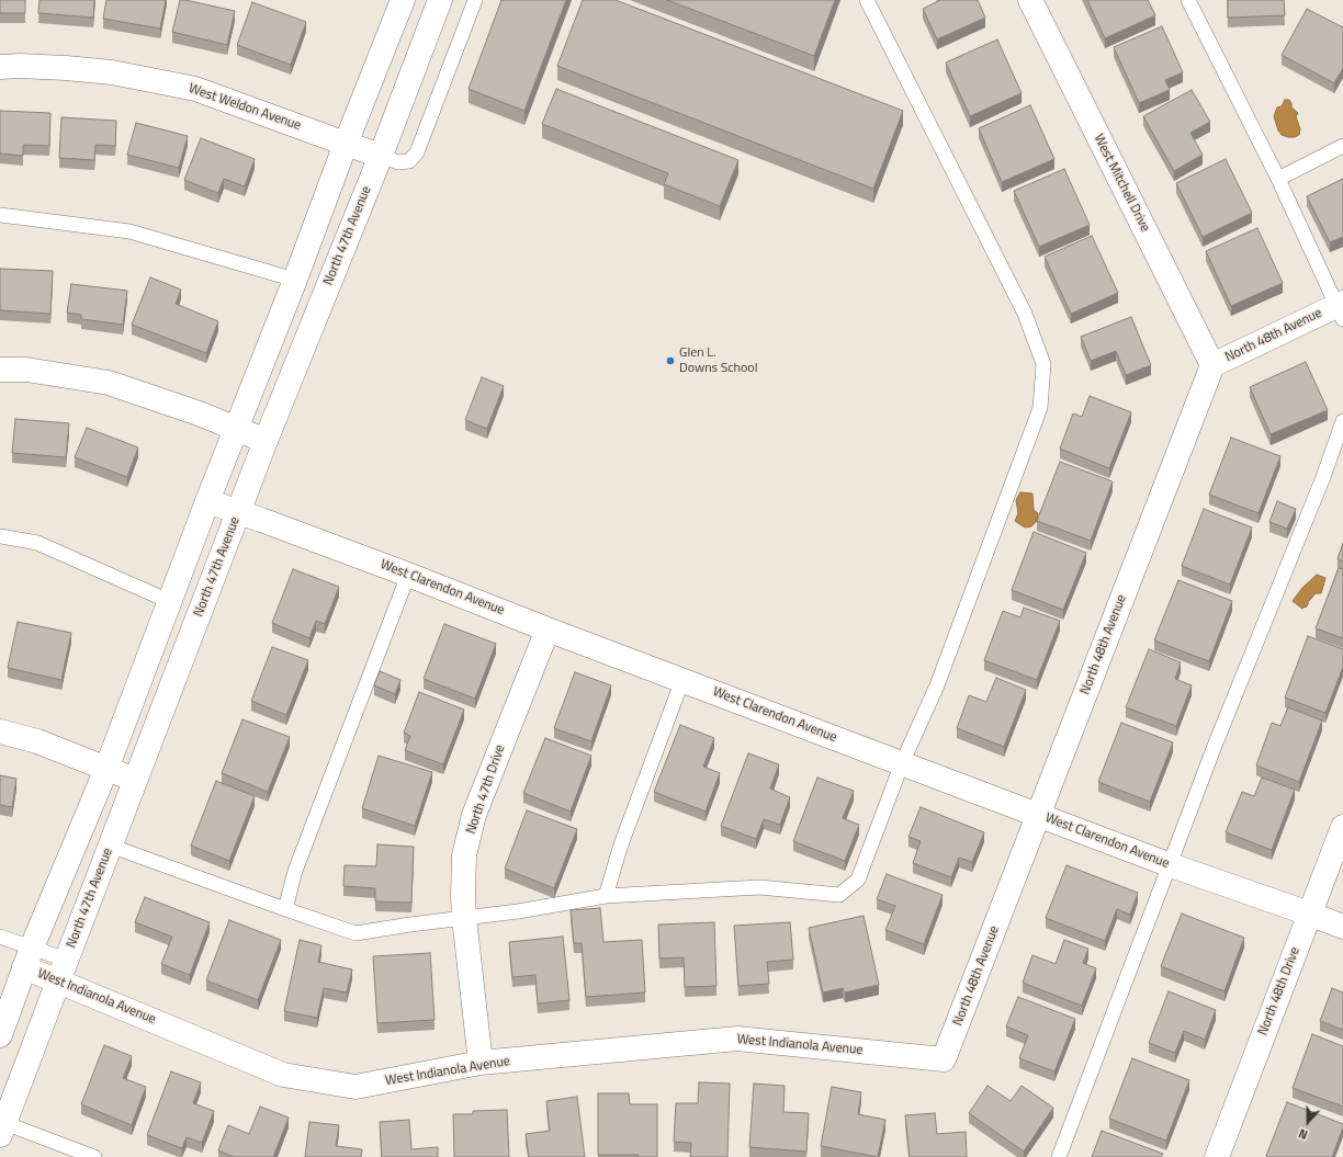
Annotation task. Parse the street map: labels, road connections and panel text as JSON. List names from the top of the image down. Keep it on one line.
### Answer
{"streets":{"street":["West Weldon Avenue","West Mitchell Drive","North 47th Avenue","North 48th Avenue","West Clarendon Avenue","North 47th Drive","North 48th Drive","West Indianola Avenue"]},"crossings":[["West Weldon Avenue","North 47th Avenue"],["West Mitchell Drive","North 48th Avenue"],["North 47th Avenue","West Clarendon Avenue"],["North 47th Avenue","West Indianola Avenue"],["North 48th Avenue","West Clarendon Avenue"],["North 48th Avenue","West Indianola Avenue"],["West Clarendon Avenue","North 47th Drive"],["West Clarendon Avenue","North 48th Drive"],["North 47th Drive","West Indianola Avenue"]],"places":["Glen L. Downs School"],"north":"bottom"}
